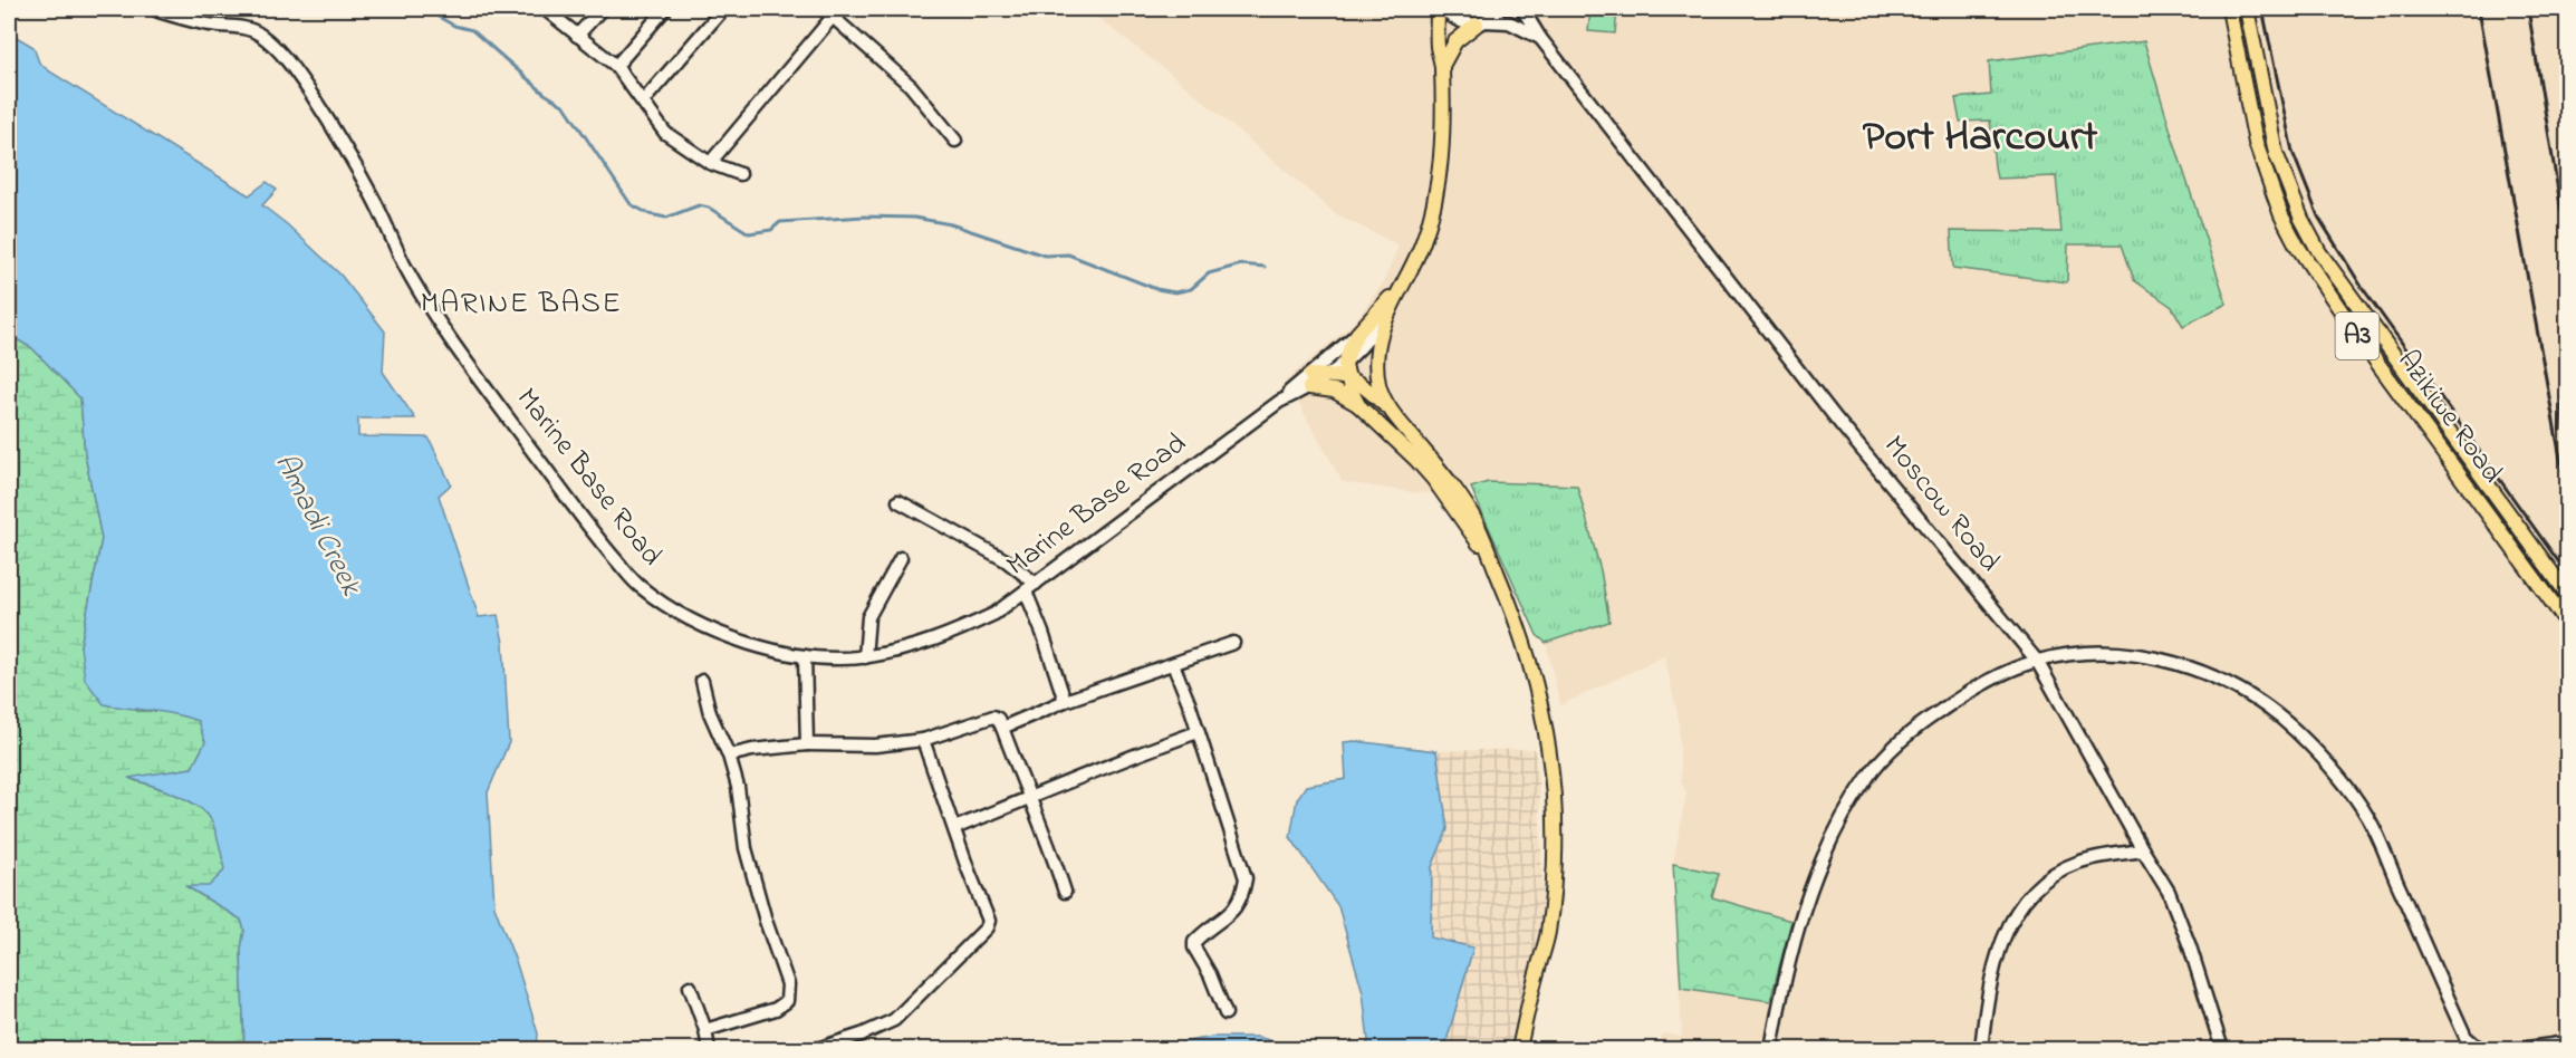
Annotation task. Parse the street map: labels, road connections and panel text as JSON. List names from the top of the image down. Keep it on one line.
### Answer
{"streets":{"main road":["A3","Azikiwe Road"],"street":["Marine Base Road","Moscow Road"]},"districts":["Port Harcourt","MARINE BASE"],"water":["Amadi Creek"]}
